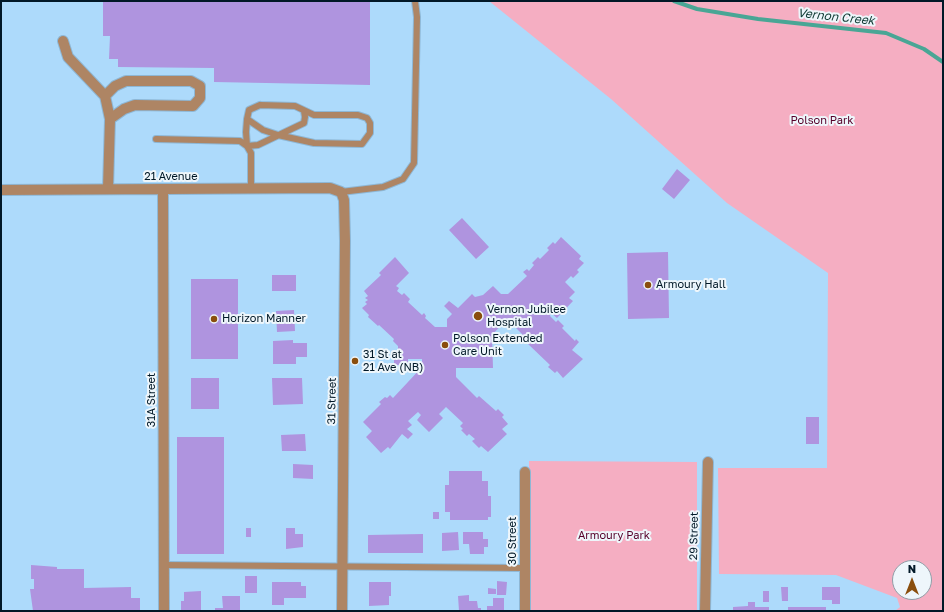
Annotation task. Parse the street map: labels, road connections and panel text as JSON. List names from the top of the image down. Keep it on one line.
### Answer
{"streets":{"street":["21 Avenue","31A Street","31 Street","29 Street","30 Street"]},"crossings":[["21 Avenue","31A Street"],["21 Avenue","31 Street"]],"water":["Vernon Creek"],"parks":["Polson Park","Armoury Park"],"places":["Armoury Hall","Vernon Jubilee Hospital","Horizon Manner","Polson Extended Care Unit","31 St at 21 Ave (NB)"],"north":"top"}
